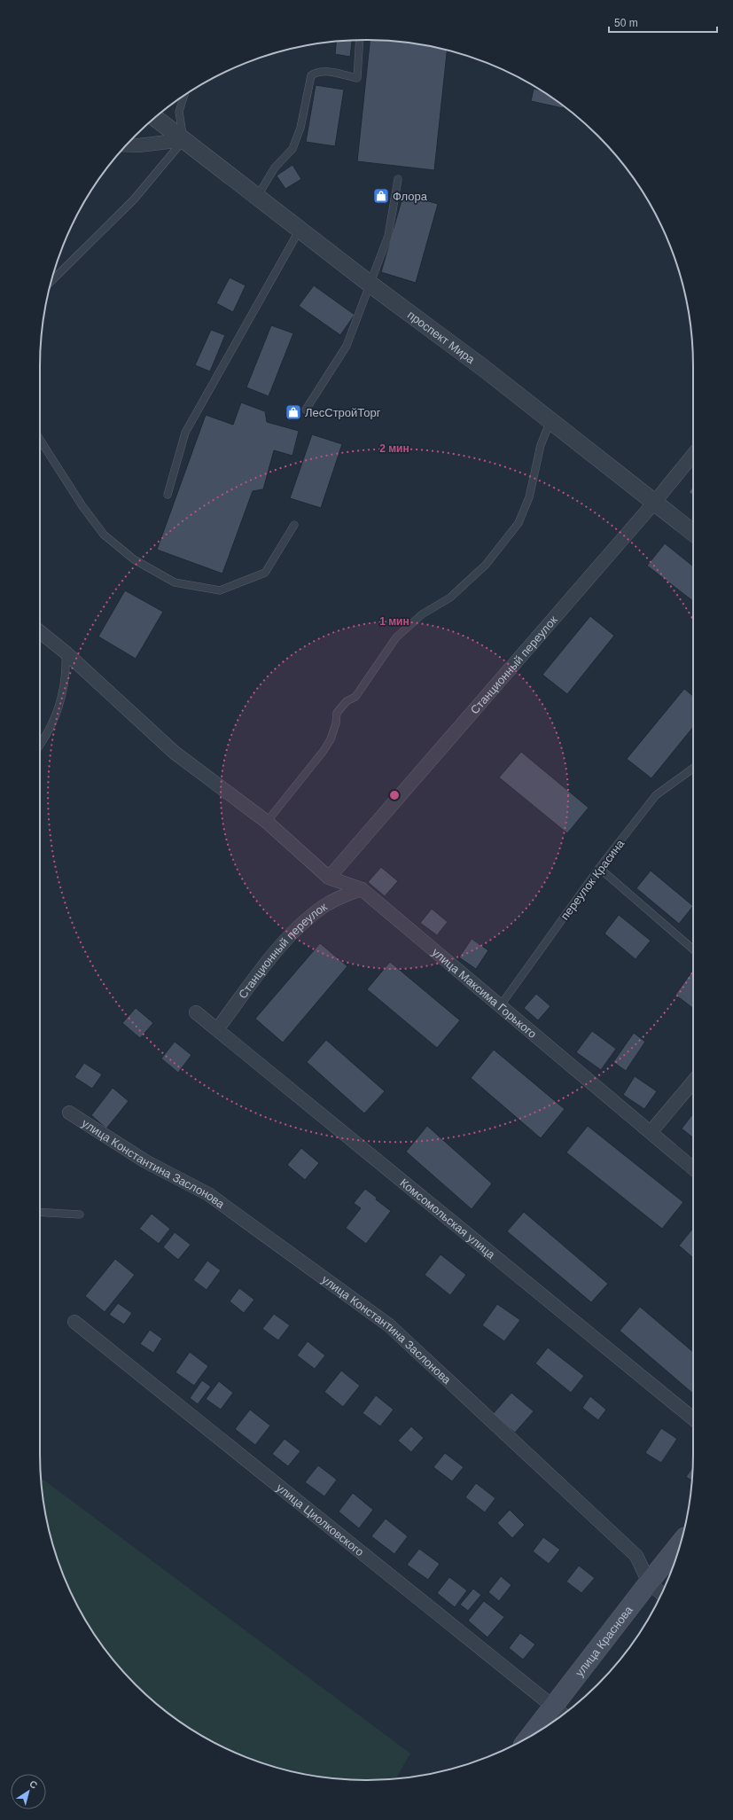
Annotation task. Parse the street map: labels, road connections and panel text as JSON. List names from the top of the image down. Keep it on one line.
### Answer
{"streets":{"main road":["улица Краснова"],"street":["проспект Мира","Станционный переулок","улица Максима Горького","улица Константина Заслонова","Комсомольская улица","улица Циолковского"],"lane":["переулок Красина"]},"crossings":[["проспект Мира","Станционный переулок"],["Станционный переулок","улица Максима Горького"],["Станционный переулок","Комсомольская улица"],["переулок Красина","улица Максима Горького"],["улица Константина Заслонова","улица Краснова"],["улица Циолковского","улица Краснова"]],"places":{"shop":["Флора","ЛесСтройТорг"]},"scale_bar":"50 m","north":"top right","rings":["2 мин","1 мин"]}
